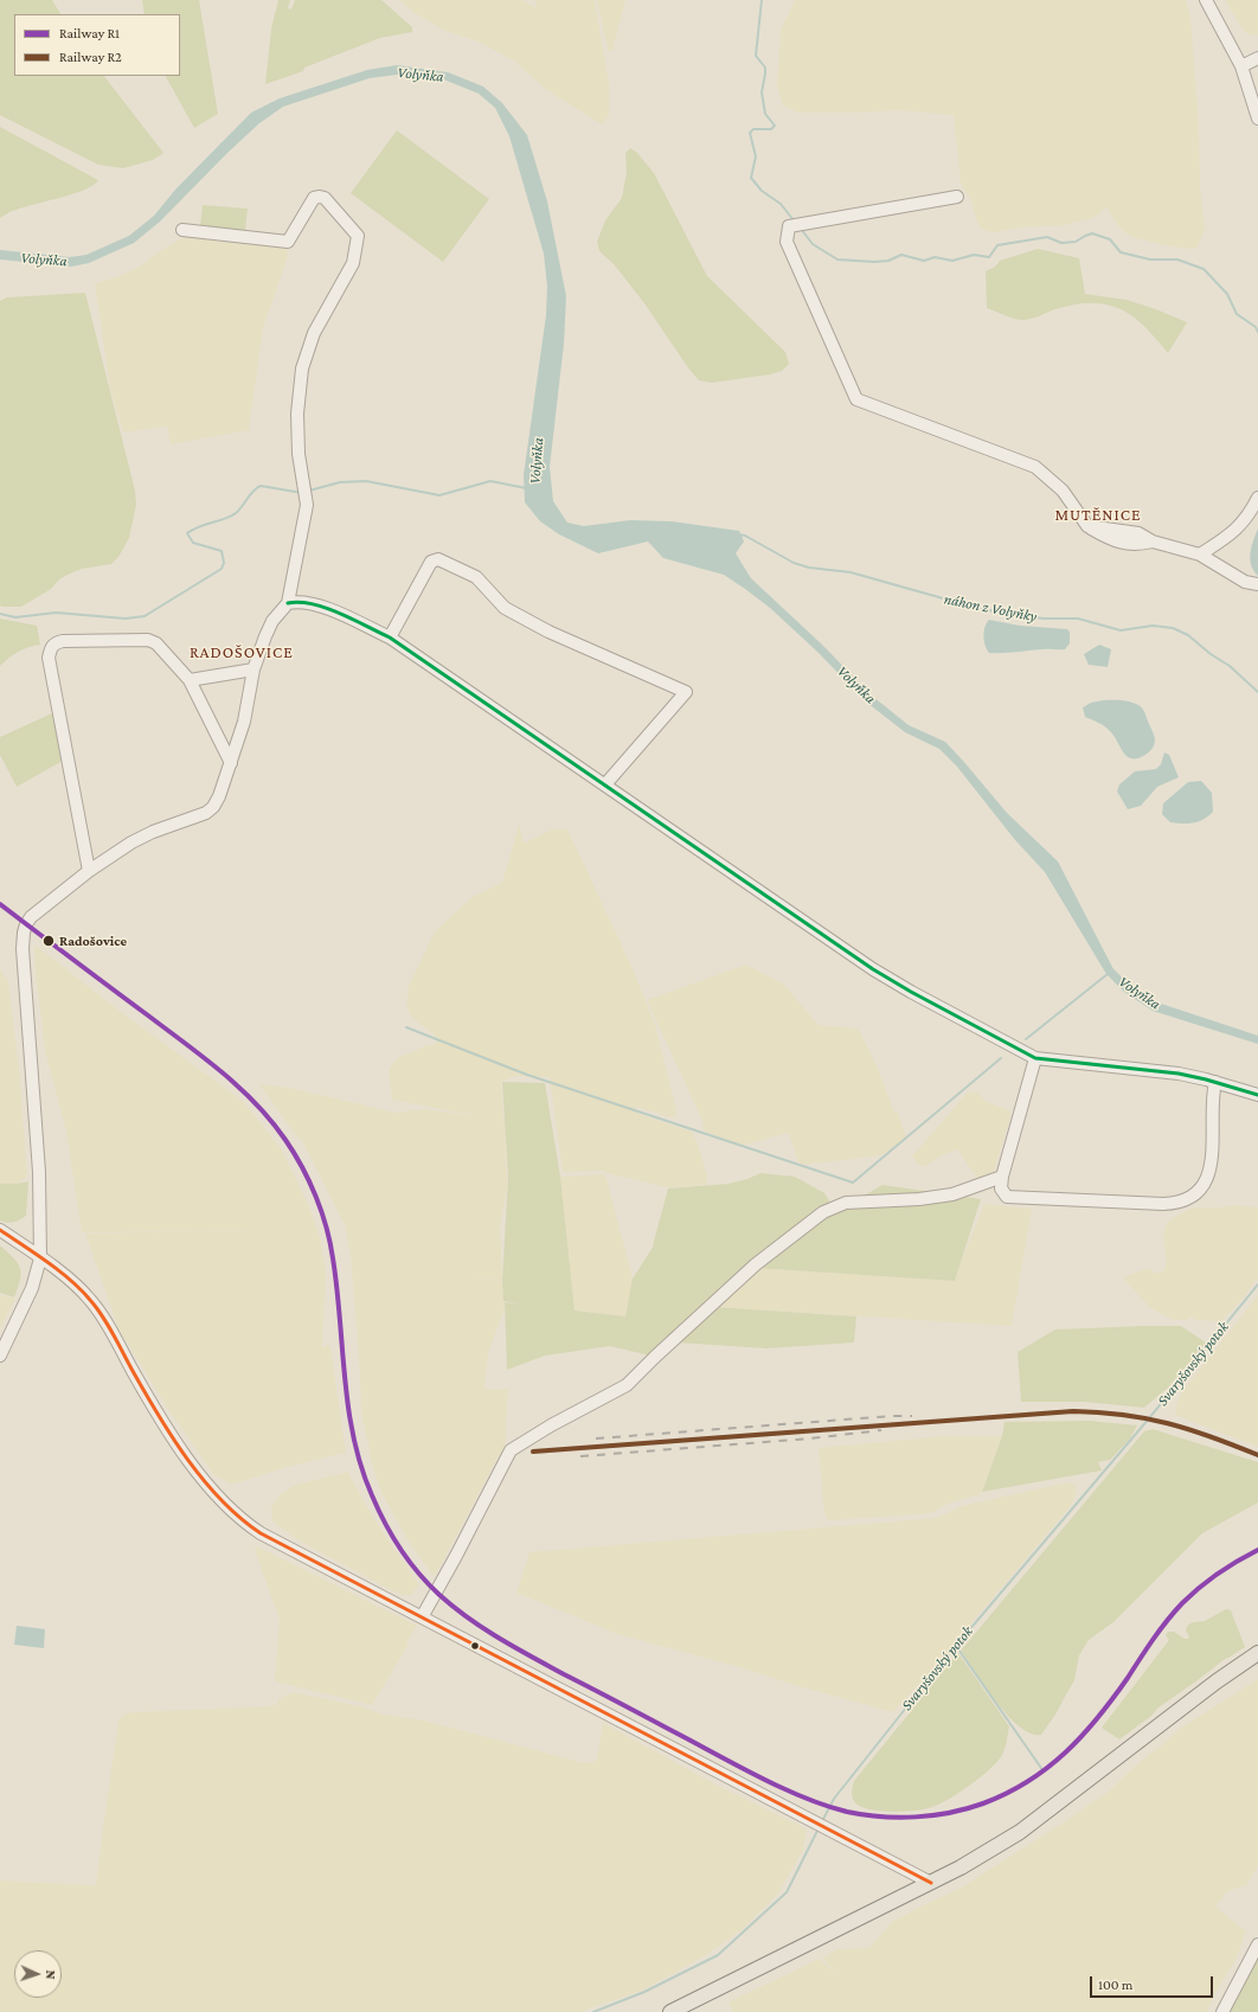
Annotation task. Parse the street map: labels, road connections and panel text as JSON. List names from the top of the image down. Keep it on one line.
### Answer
{"districts":["MUTĚNICE","RADOŠOVICE"],"water":["Volyňka","náhon z Volyňky","Svaryšovský potok"],"places":["Radošovice"],"lines":["rail line R1","rail line R2"],"legend":["Railway R1","Railway R2"],"scale_bar":"100 m","north":"right"}
